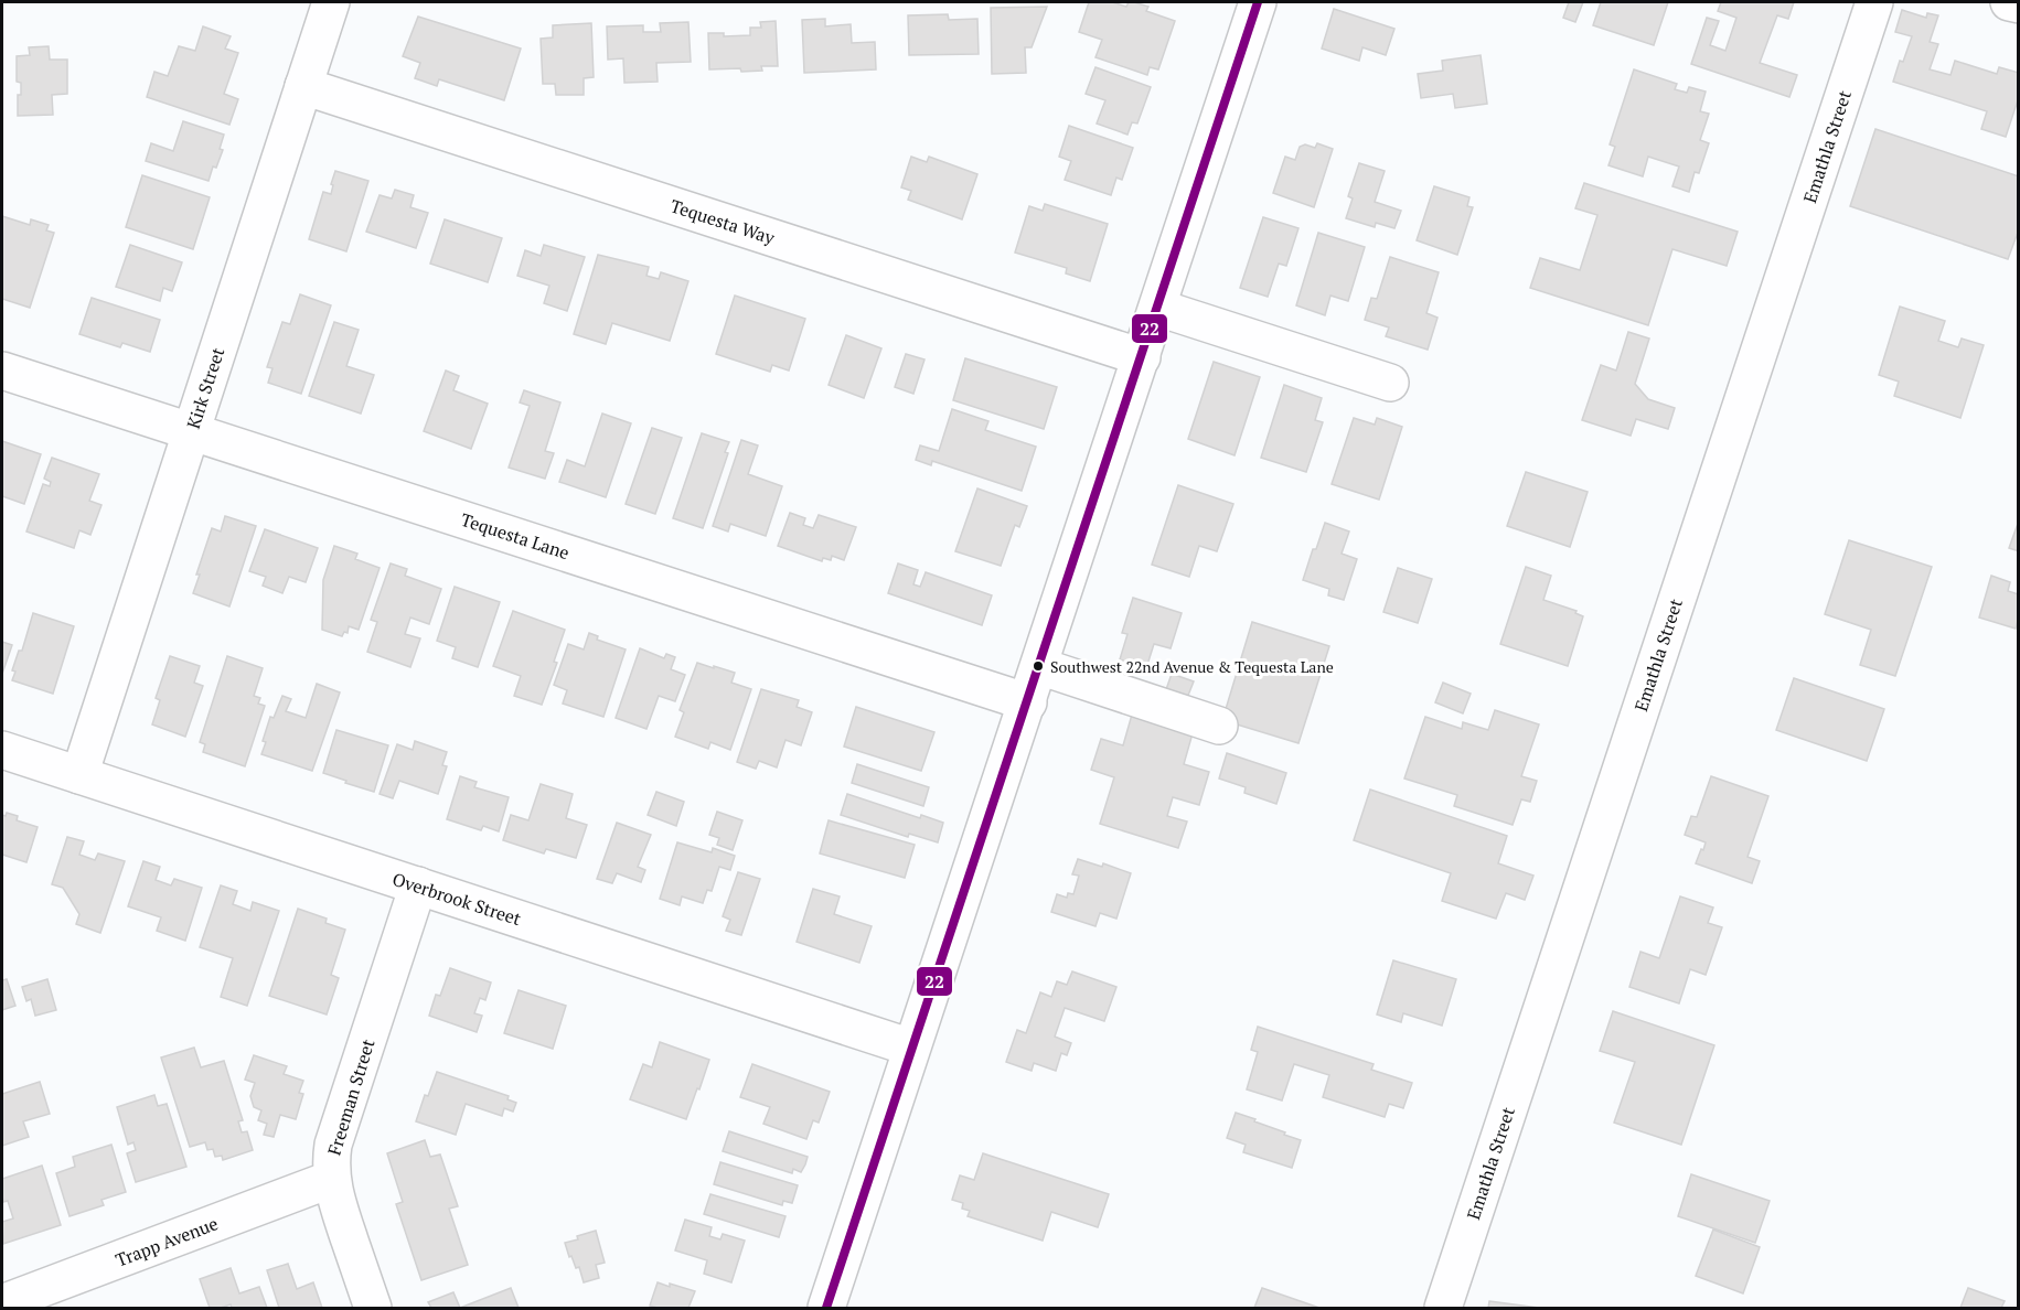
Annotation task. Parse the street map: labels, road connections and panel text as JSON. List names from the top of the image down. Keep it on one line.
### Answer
{"streets":{"street":["Emathla Street","Tequesta Way","Kirk Street","Tequesta Lane","Overbrook Street","Freeman Street","Trapp Avenue"]},"crossings":[["Tequesta Way","Kirk Street"],["Kirk Street","Tequesta Lane"],["Kirk Street","Overbrook Street"],["Overbrook Street","Freeman Street"],["Freeman Street","Trapp Avenue"]],"places":["Southwest 22nd Avenue & Tequesta Lane"],"lines":["transit line 22"]}
